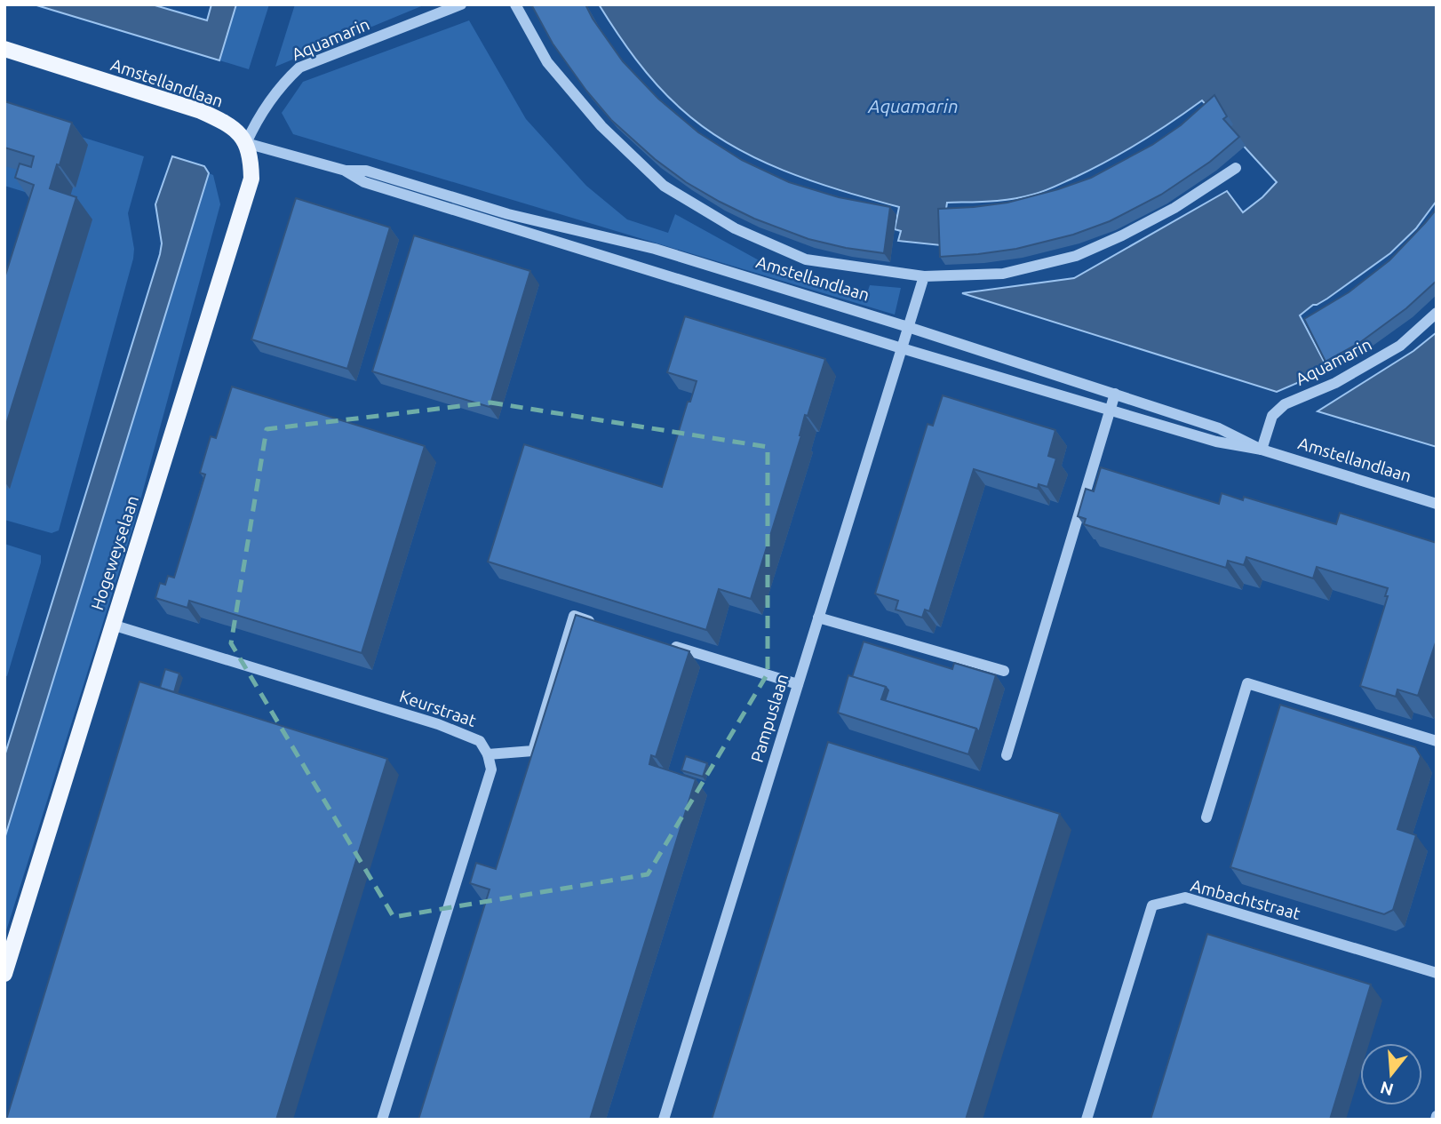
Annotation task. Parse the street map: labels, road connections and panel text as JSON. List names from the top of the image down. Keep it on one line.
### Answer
{"streets":{"main road":["Amstellandlaan","Hogeweyselaan"],"street":["Aquamarin","Keurstraat","Pampuslaan","Ambachtstraat"]},"crossings":[["Aquamarin","Amstellandlaan"],["Aquamarin","Hogeweyselaan"],["Amstellandlaan","Hogeweyselaan"],["Amstellandlaan","Pampuslaan"],["Hogeweyselaan","Keurstraat"]],"water":["Aquamarin"],"north":"bottom"}
